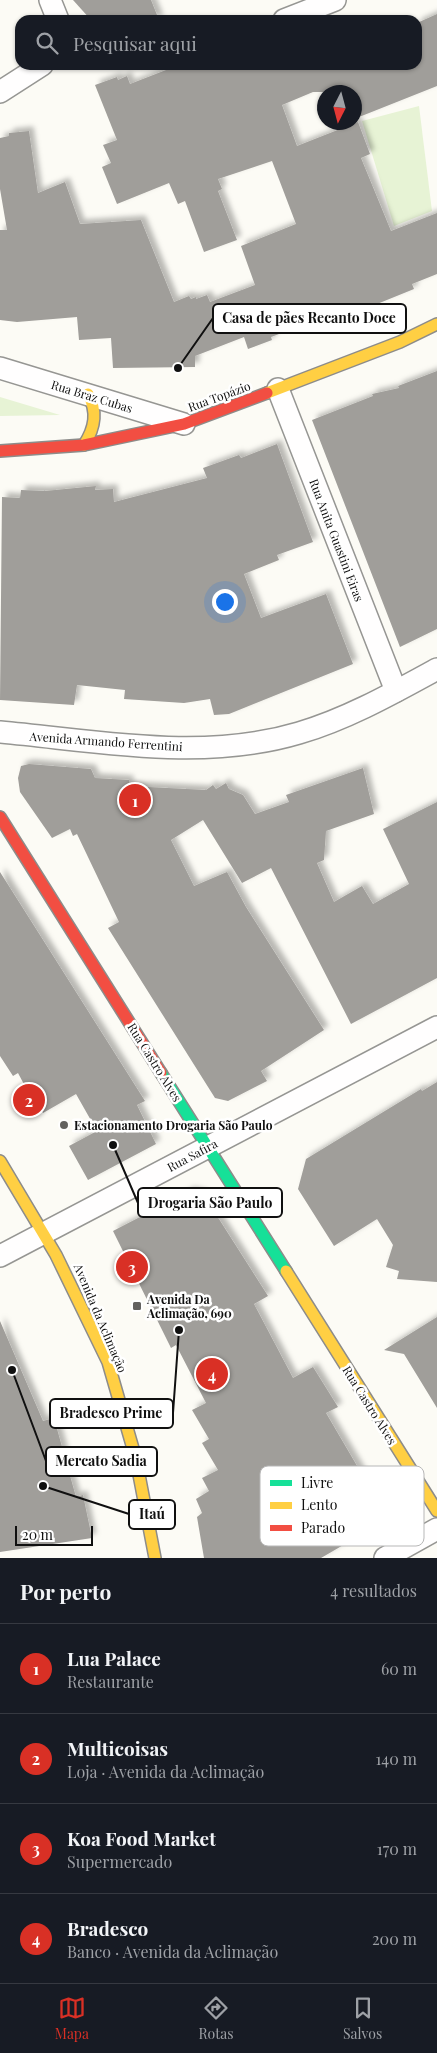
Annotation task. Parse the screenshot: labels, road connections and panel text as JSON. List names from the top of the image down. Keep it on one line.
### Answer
{"streets":{"street":["Rua Braz Cubas","Rua Topázio","Rua Anita Guastini Eiras","Avenida Armando Ferrentini","Rua Castro Alves","Rua Safira","Avenida da Aclimação"]},"crossings":[["Rua Braz Cubas","Rua Topázio"],["Rua Topázio","Rua Anita Guastini Eiras"],["Rua Anita Guastini Eiras","Avenida Armando Ferrentini"],["Rua Castro Alves","Rua Safira"],["Rua Safira","Avenida da Aclimação"]],"places":{"other":["Casa de pães Recanto Doce","Estacionamento Drogaria São Paulo","Drogaria São Paulo","Bradesco Prime","Mercato Sadia","Itaú"],"transit":["Avenida Da Aclimação, 690"]},"legend":["Livre","Lento","Parado"],"scale_bar":"20 m","north":"bottom","page":{"search":"Pesquisar aqui","pins":["1","2","3","4"],"scale":"20 m","heading":["Por perto","4 resultados"],"list":[{"mark":"1","name":"Lua Palace","note":"Restaurante","value":"60 m"},{"mark":"2","name":"Multicoisas","note":"Loja · Avenida da Aclimação","value":"140 m"},{"mark":"3","name":"Koa Food Market","note":"Supermercado","value":"170 m"},{"mark":"4","name":"Bradesco","note":"Banco · Avenida da Aclimação","value":"200 m"}],"nav":["Mapa","Rotas","Salvos"]}}
